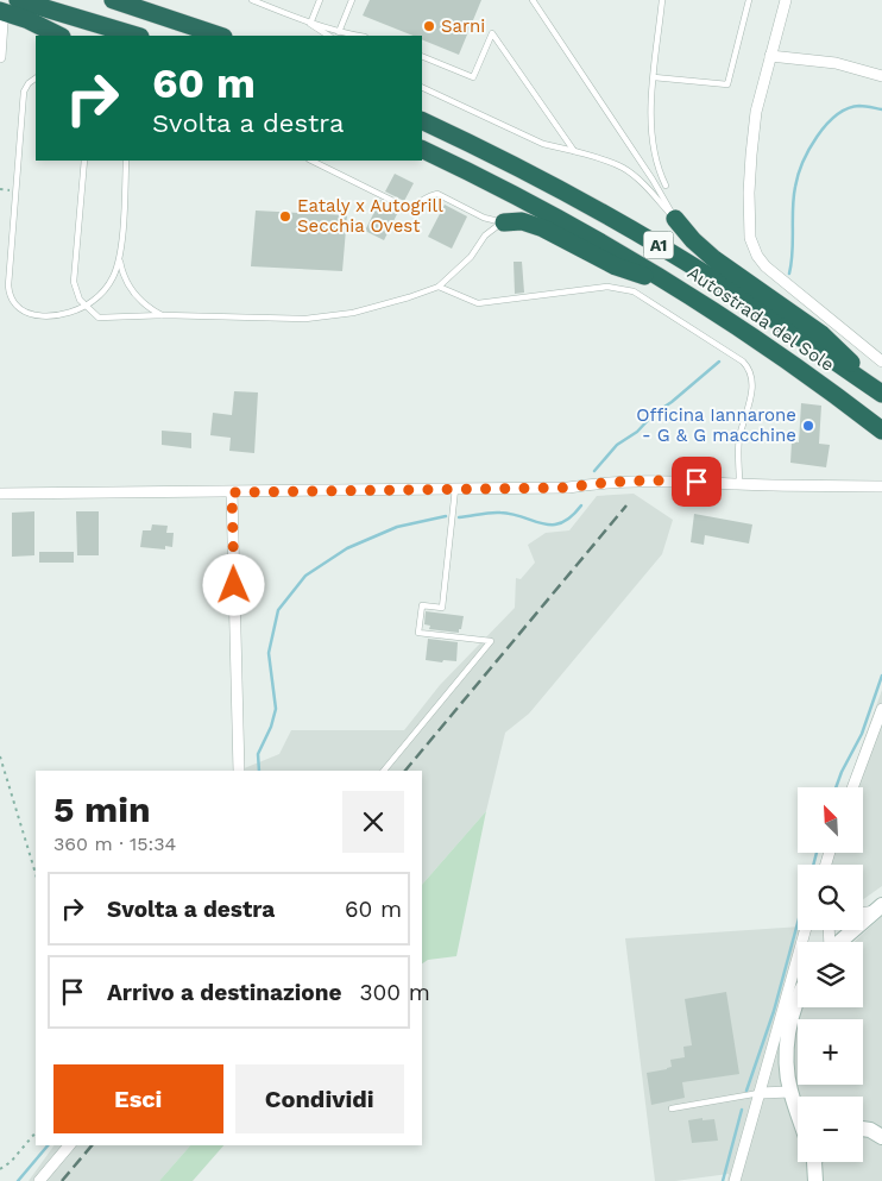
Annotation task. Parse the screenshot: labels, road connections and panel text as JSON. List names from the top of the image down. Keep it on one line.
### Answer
{"streets":{"highway":["A1","Autostrada del Sole"]},"places":["Sarni","Eataly x Autogrill Secchia Ovest","Officina Iannarone - G & G macchine"],"north":"top left","page":{"turn":["60 m","Svolta a destra"],"heading":["5 min","360 m · 15:34"],"map_buttons":["+","−"],"list":[{"name":"Svolta a destra","value":"60 m"},{"name":"Arrivo a destinazione","value":"300 m"}],"buttons":["Esci","Condividi"]}}
